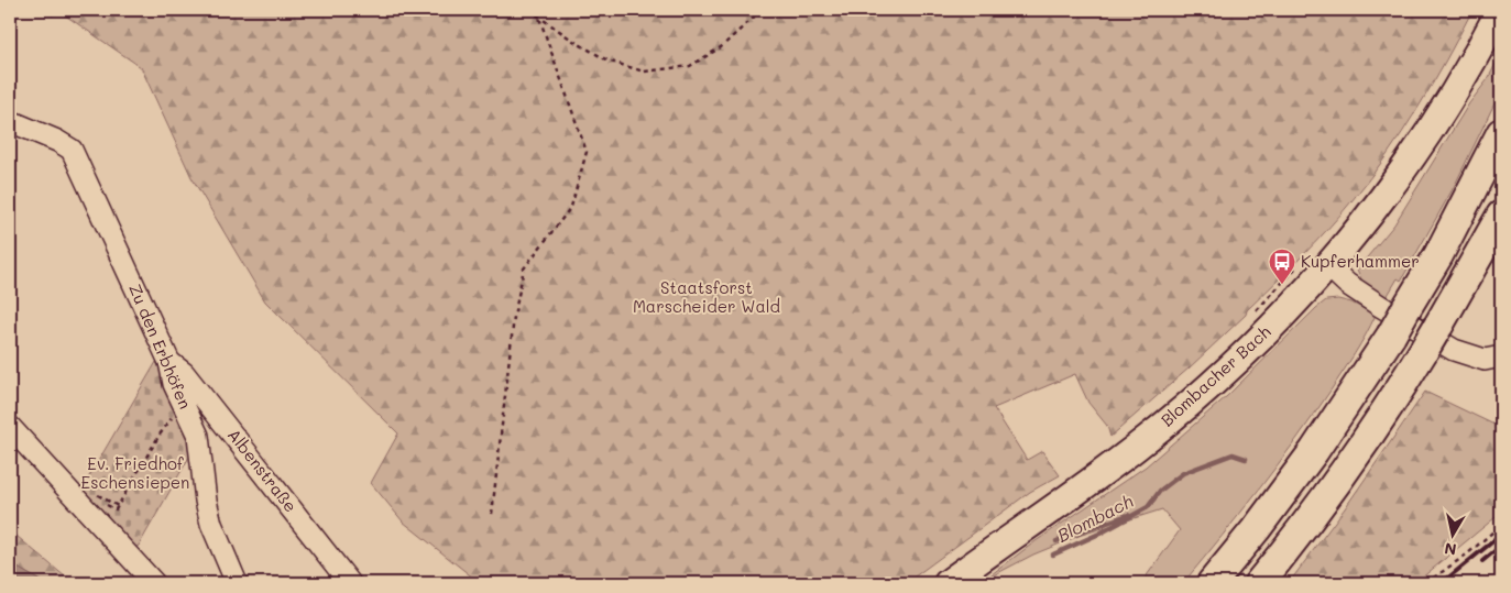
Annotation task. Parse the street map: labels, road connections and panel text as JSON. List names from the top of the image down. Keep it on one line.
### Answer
{"streets":{"main road":["Blombacher Bach"],"street":["Zu den Erbhöfen","Albenstraße"]},"crossings":[["Zu den Erbhöfen","Albenstraße"]],"water":["Blombach"],"parks":["Staatsforst Marscheider Wald","Ev. Friedhof Eschensiepen"],"places":{"bus stop":["Kupferhammer"]},"north":"bottom"}
